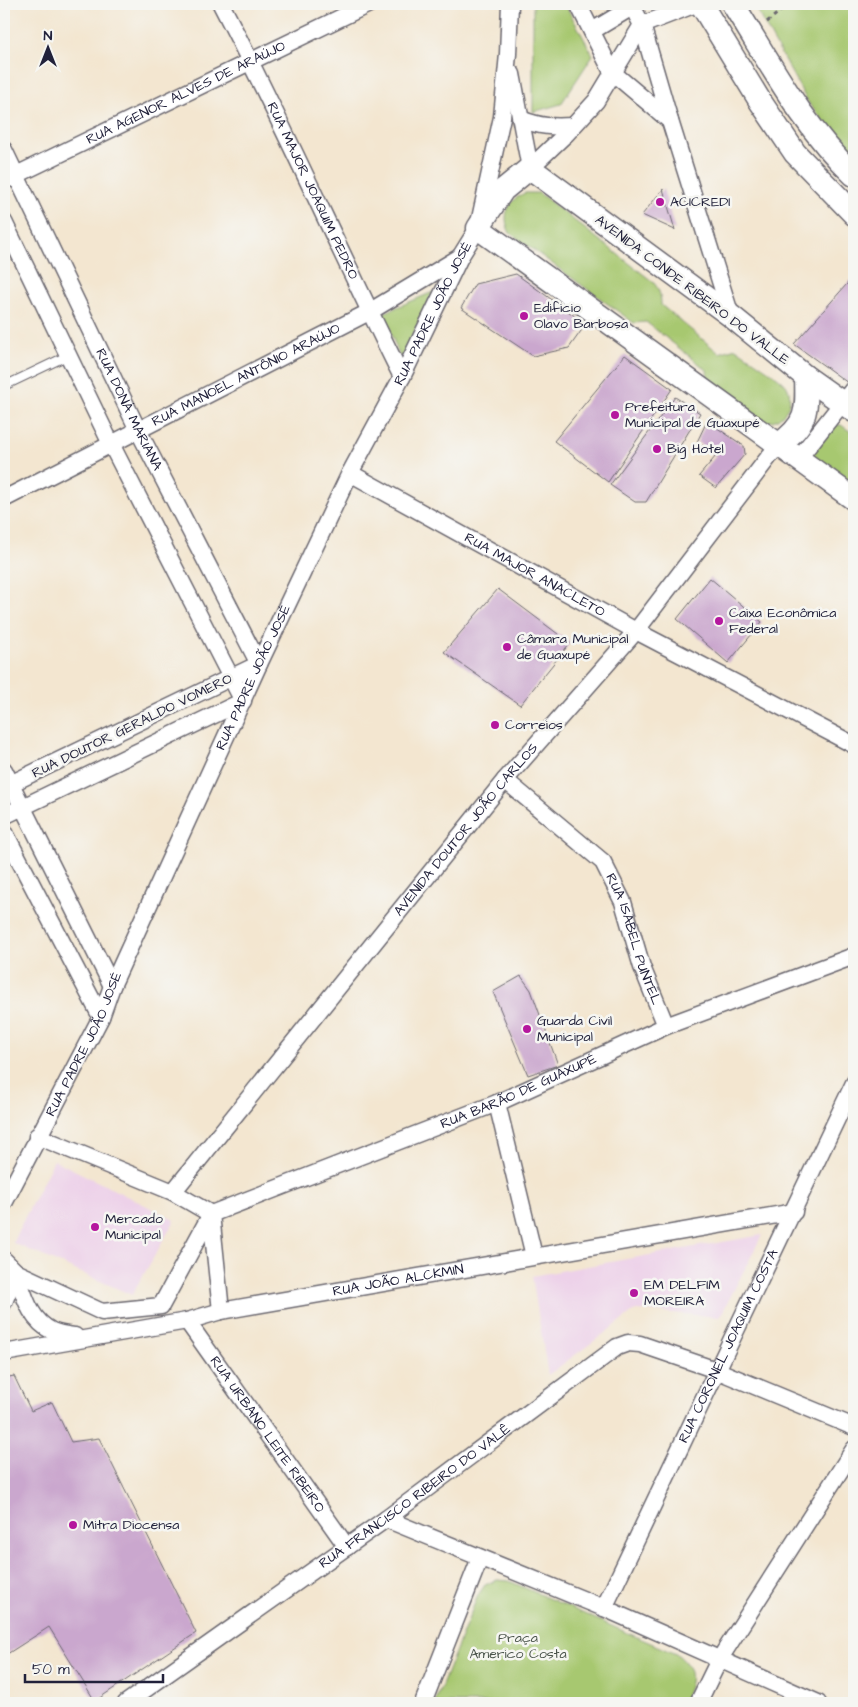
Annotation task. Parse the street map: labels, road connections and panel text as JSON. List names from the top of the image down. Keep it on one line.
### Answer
{"streets":{"main road":["AVENIDA CONDE RIBEIRO DO VALLE","RUA PADRE JOÃO JOSÉ"],"street":["RUA AGENOR ALVES DE ARAÚJO","RUA MAJOR JOAQUIM PEDRO","RUA MANOEL ANTÔNIO ARAÚJO","RUA DONÁ MARIANA","RUA MAJOR ANACLETO","RUA DOUTOR GERALDO VOMERO","AVENIDA DOUTOR JOÃO CARLOS","RUA ISABEL PUNTEL","RUA BARÃO DE GUAXUPÉ","RUA JOÃO ALCKMIN","RUA CORONEL JOAQUIM COSTA","RUA URBANO LEITE RIBEIRO","RUA FRANCISCO RIBEIRO DO VALÊ"]},"crossings":[["RUA AGENOR ALVES DE ARAÚJO","RUA MAJOR JOAQUIM PEDRO"],["RUA AGENOR ALVES DE ARAÚJO","RUA DONÁ MARIANA"],["RUA MAJOR JOAQUIM PEDRO","RUA PADRE JOÃO JOSÉ"],["RUA MAJOR JOAQUIM PEDRO","RUA MANOEL ANTÔNIO ARAÚJO"],["AVENIDA CONDE RIBEIRO DO VALLE","RUA PADRE JOÃO JOSÉ"],["RUA PADRE JOÃO JOSÉ","RUA MANOEL ANTÔNIO ARAÚJO"],["RUA PADRE JOÃO JOSÉ","RUA DONÁ MARIANA"],["RUA PADRE JOÃO JOSÉ","RUA MAJOR ANACLETO"],["RUA PADRE JOÃO JOSÉ","RUA DOUTOR GERALDO VOMERO"],["RUA MANOEL ANTÔNIO ARAÚJO","RUA DONÁ MARIANA"],["RUA DONÁ MARIANA","RUA DOUTOR GERALDO VOMERO"],["RUA MAJOR ANACLETO","AVENIDA DOUTOR JOÃO CARLOS"],["AVENIDA DOUTOR JOÃO CARLOS","RUA ISABEL PUNTEL"],["RUA ISABEL PUNTEL","RUA BARÃO DE GUAXUPÉ"],["RUA JOÃO ALCKMIN","RUA CORONEL JOAQUIM COSTA"],["RUA JOÃO ALCKMIN","RUA URBANO LEITE RIBEIRO"],["RUA CORONEL JOAQUIM COSTA","RUA FRANCISCO RIBEIRO DO VALÊ"],["RUA URBANO LEITE RIBEIRO","RUA FRANCISCO RIBEIRO DO VALÊ"]],"parks":["Praça Americo Costa"],"places":["ACICREDI","Edificio Olavo Barbosa","Prefeitura Municipal de Guaxupé","Big Hotel","Caixa Econômica Federal","Câmara Municipal de Guaxupé","Correios","Guarda Civil Municipal","Mercado Municipal","EM DELFIM MOREIRA","Mitra Diocensa"],"scale_bar":"50 m","north":"top"}
